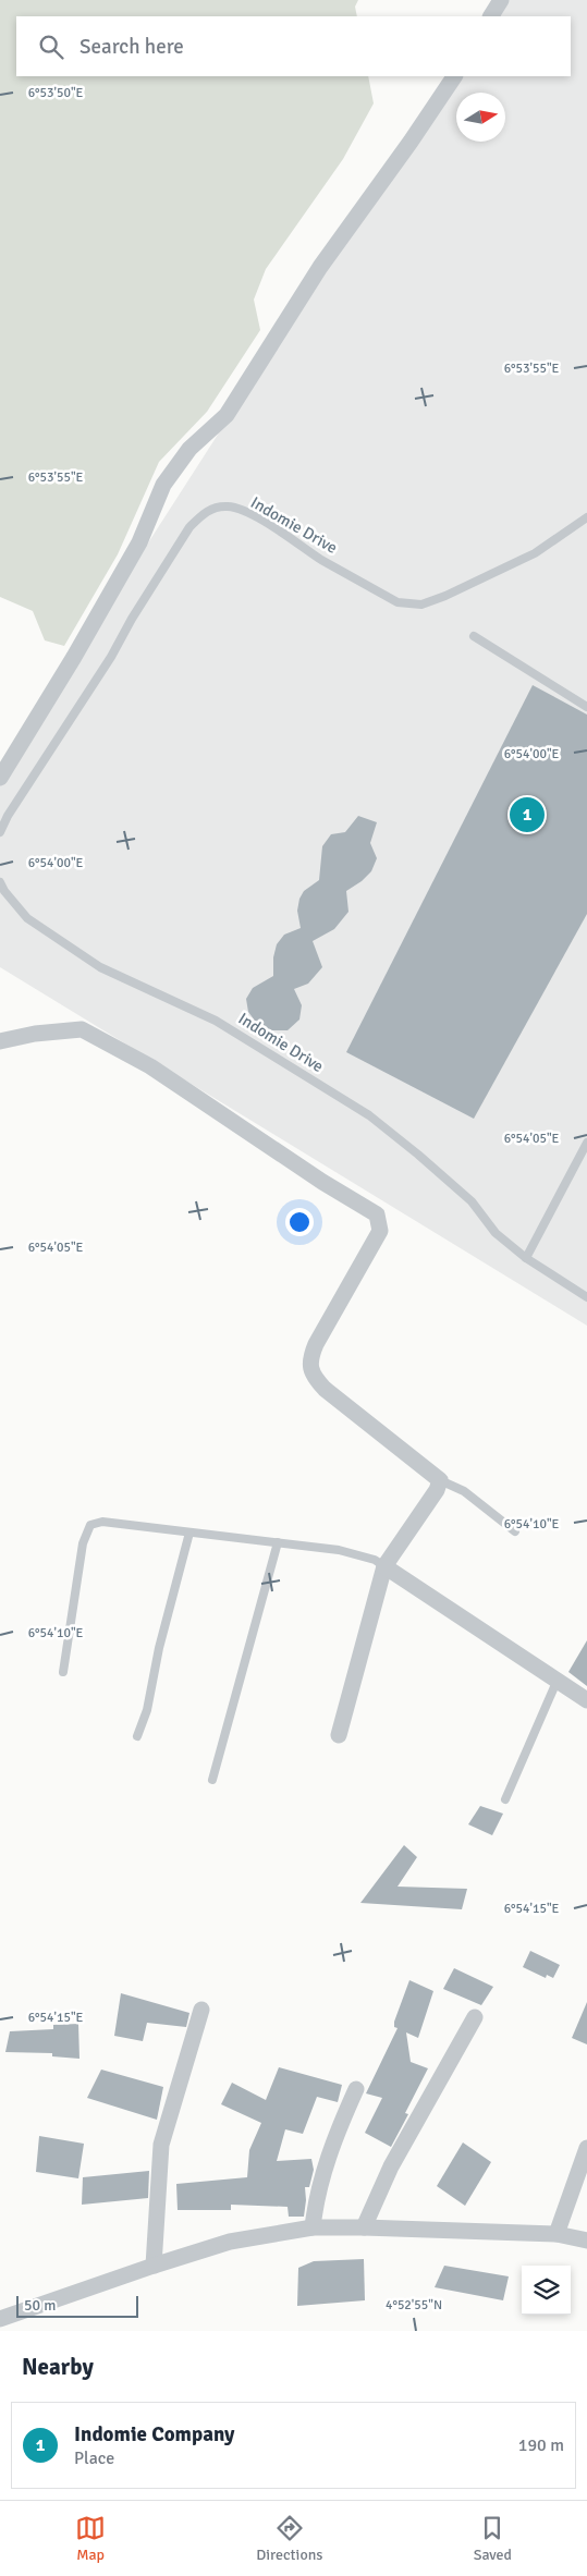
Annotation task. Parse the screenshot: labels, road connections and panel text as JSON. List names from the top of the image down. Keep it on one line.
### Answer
{"streets":{"lane":["Indomie Drive"]},"scale_bar":"50 m","north":"right","page":{"search":"Search here","pins":"1","scale":"50 m","heading":"Nearby","list":[{"mark":"1","name":"Indomie Company","note":"Place","value":"190 m"}],"nav":["Map","Directions","Saved"]},"coordinates":["6°53'50\"E","6°53'55\"E","6°54'00\"E","6°54'05\"E","6°54'10\"E","6°54'15\"E","4°52'55\"N"]}
